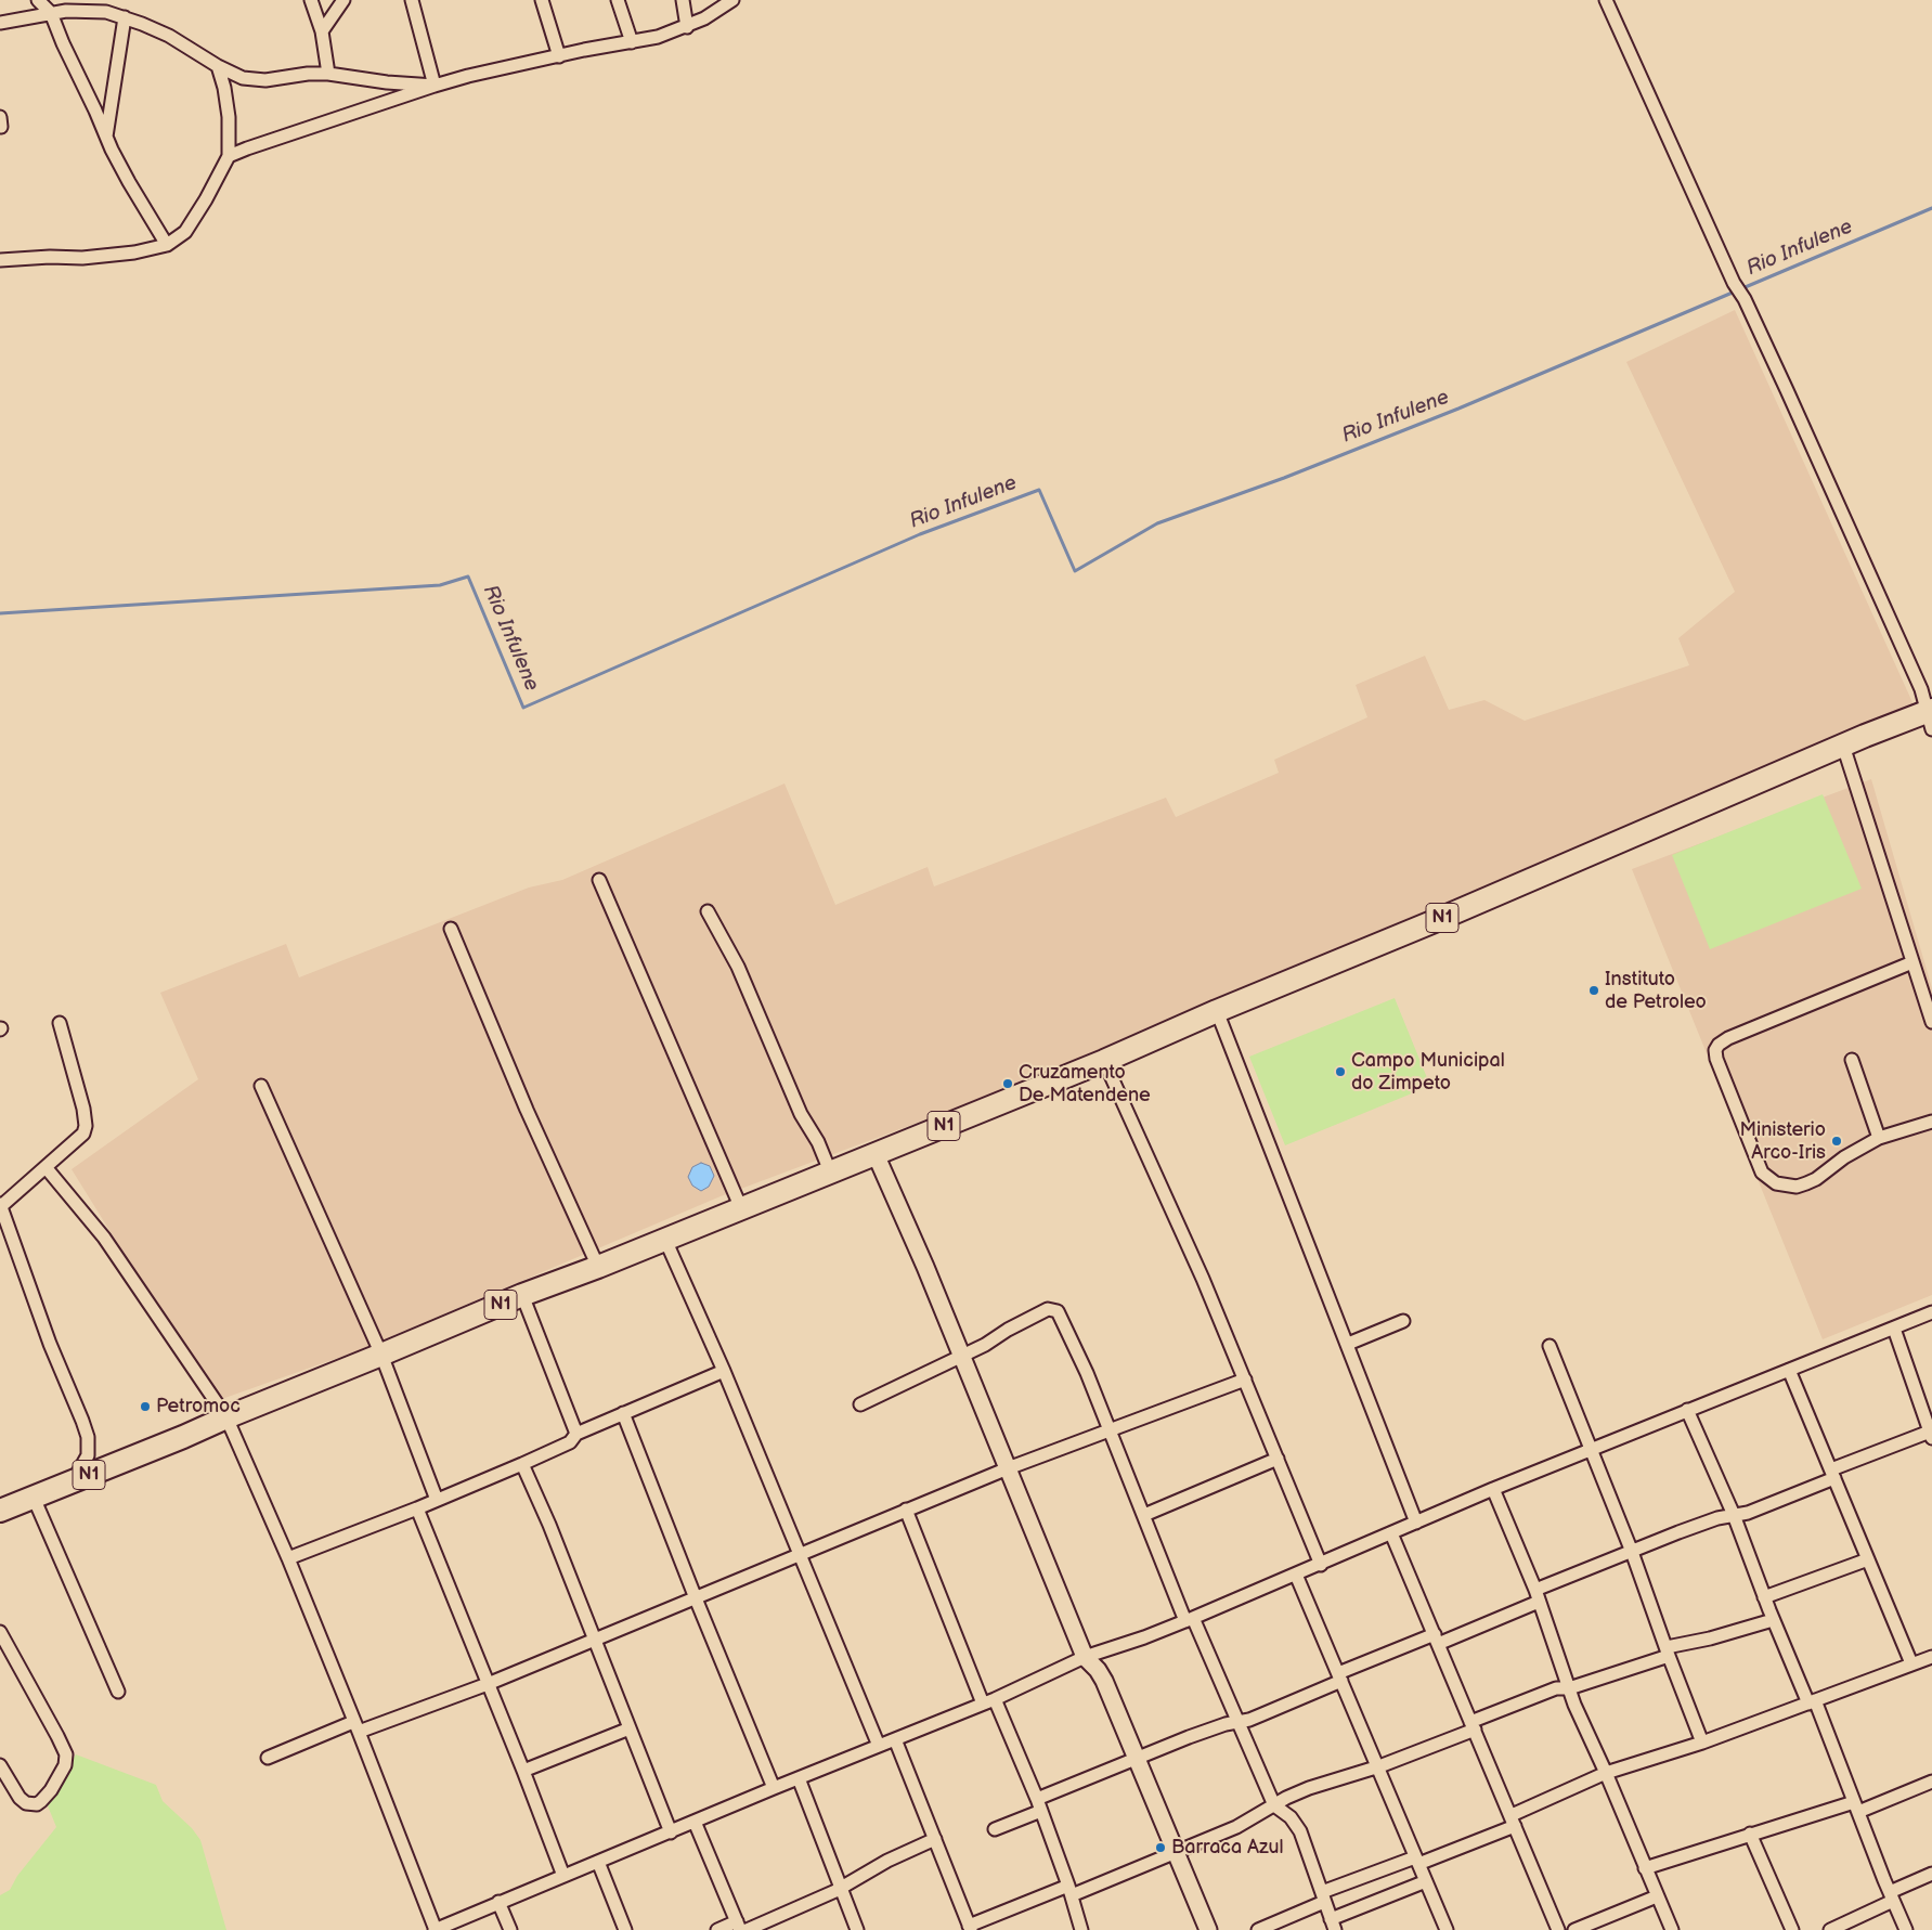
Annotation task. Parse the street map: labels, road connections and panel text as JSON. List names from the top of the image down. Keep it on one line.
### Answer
{"streets":{"highway":["N1"]},"water":["Rio Infulene"],"places":["Instituto de Petroleo","Campo Municipal do Zimpeto","Cruzamento De Matendene","Ministerio Arco-Iris","Petromoc","Barraca Azul"]}
